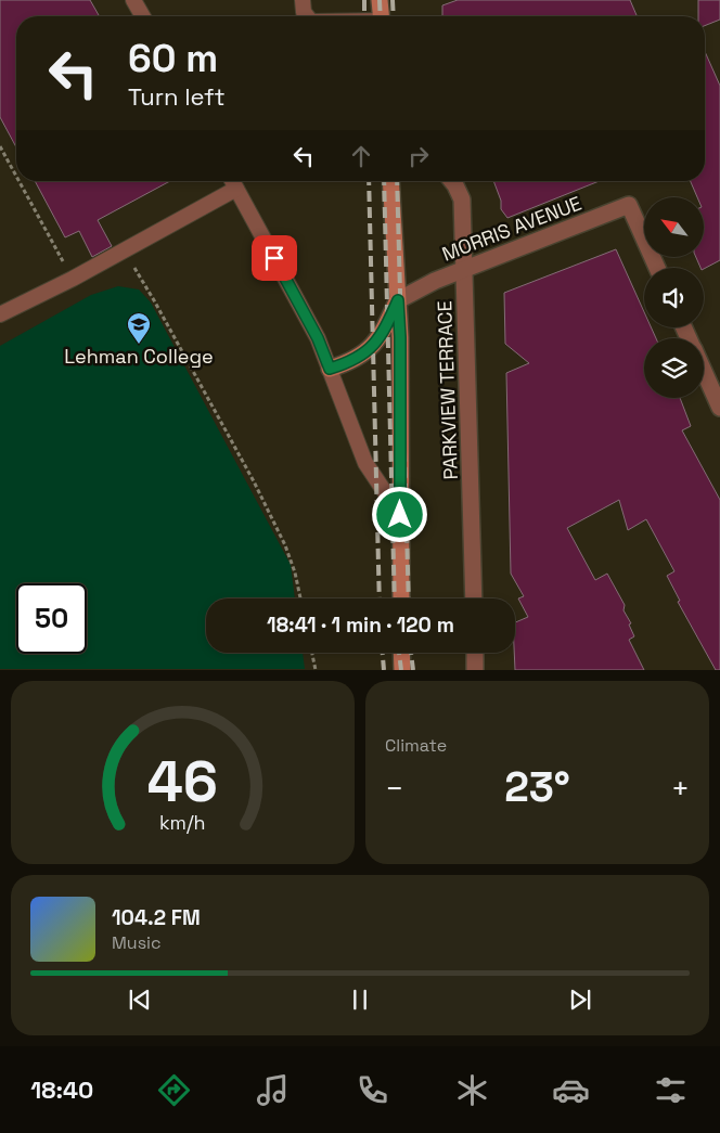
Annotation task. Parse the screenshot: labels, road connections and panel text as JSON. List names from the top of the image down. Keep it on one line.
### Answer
{"streets":{"street":["MORRIS AVENUE","PARKVIEW TERRACE"]},"crossings":[["MORRIS AVENUE","PARKVIEW TERRACE"]],"places":{"school or university":["Lehman College"]},"north":"top left","page":{"turn":["60 m","Turn left"],"limit":"50","trip":"18:41 · 1 min · 120 m","tile":"Climate","heat":["−","23°","+"],"song":["104.2 FM","Music"],"tabs":"18:40","gauge":["46","km/h"]}}
